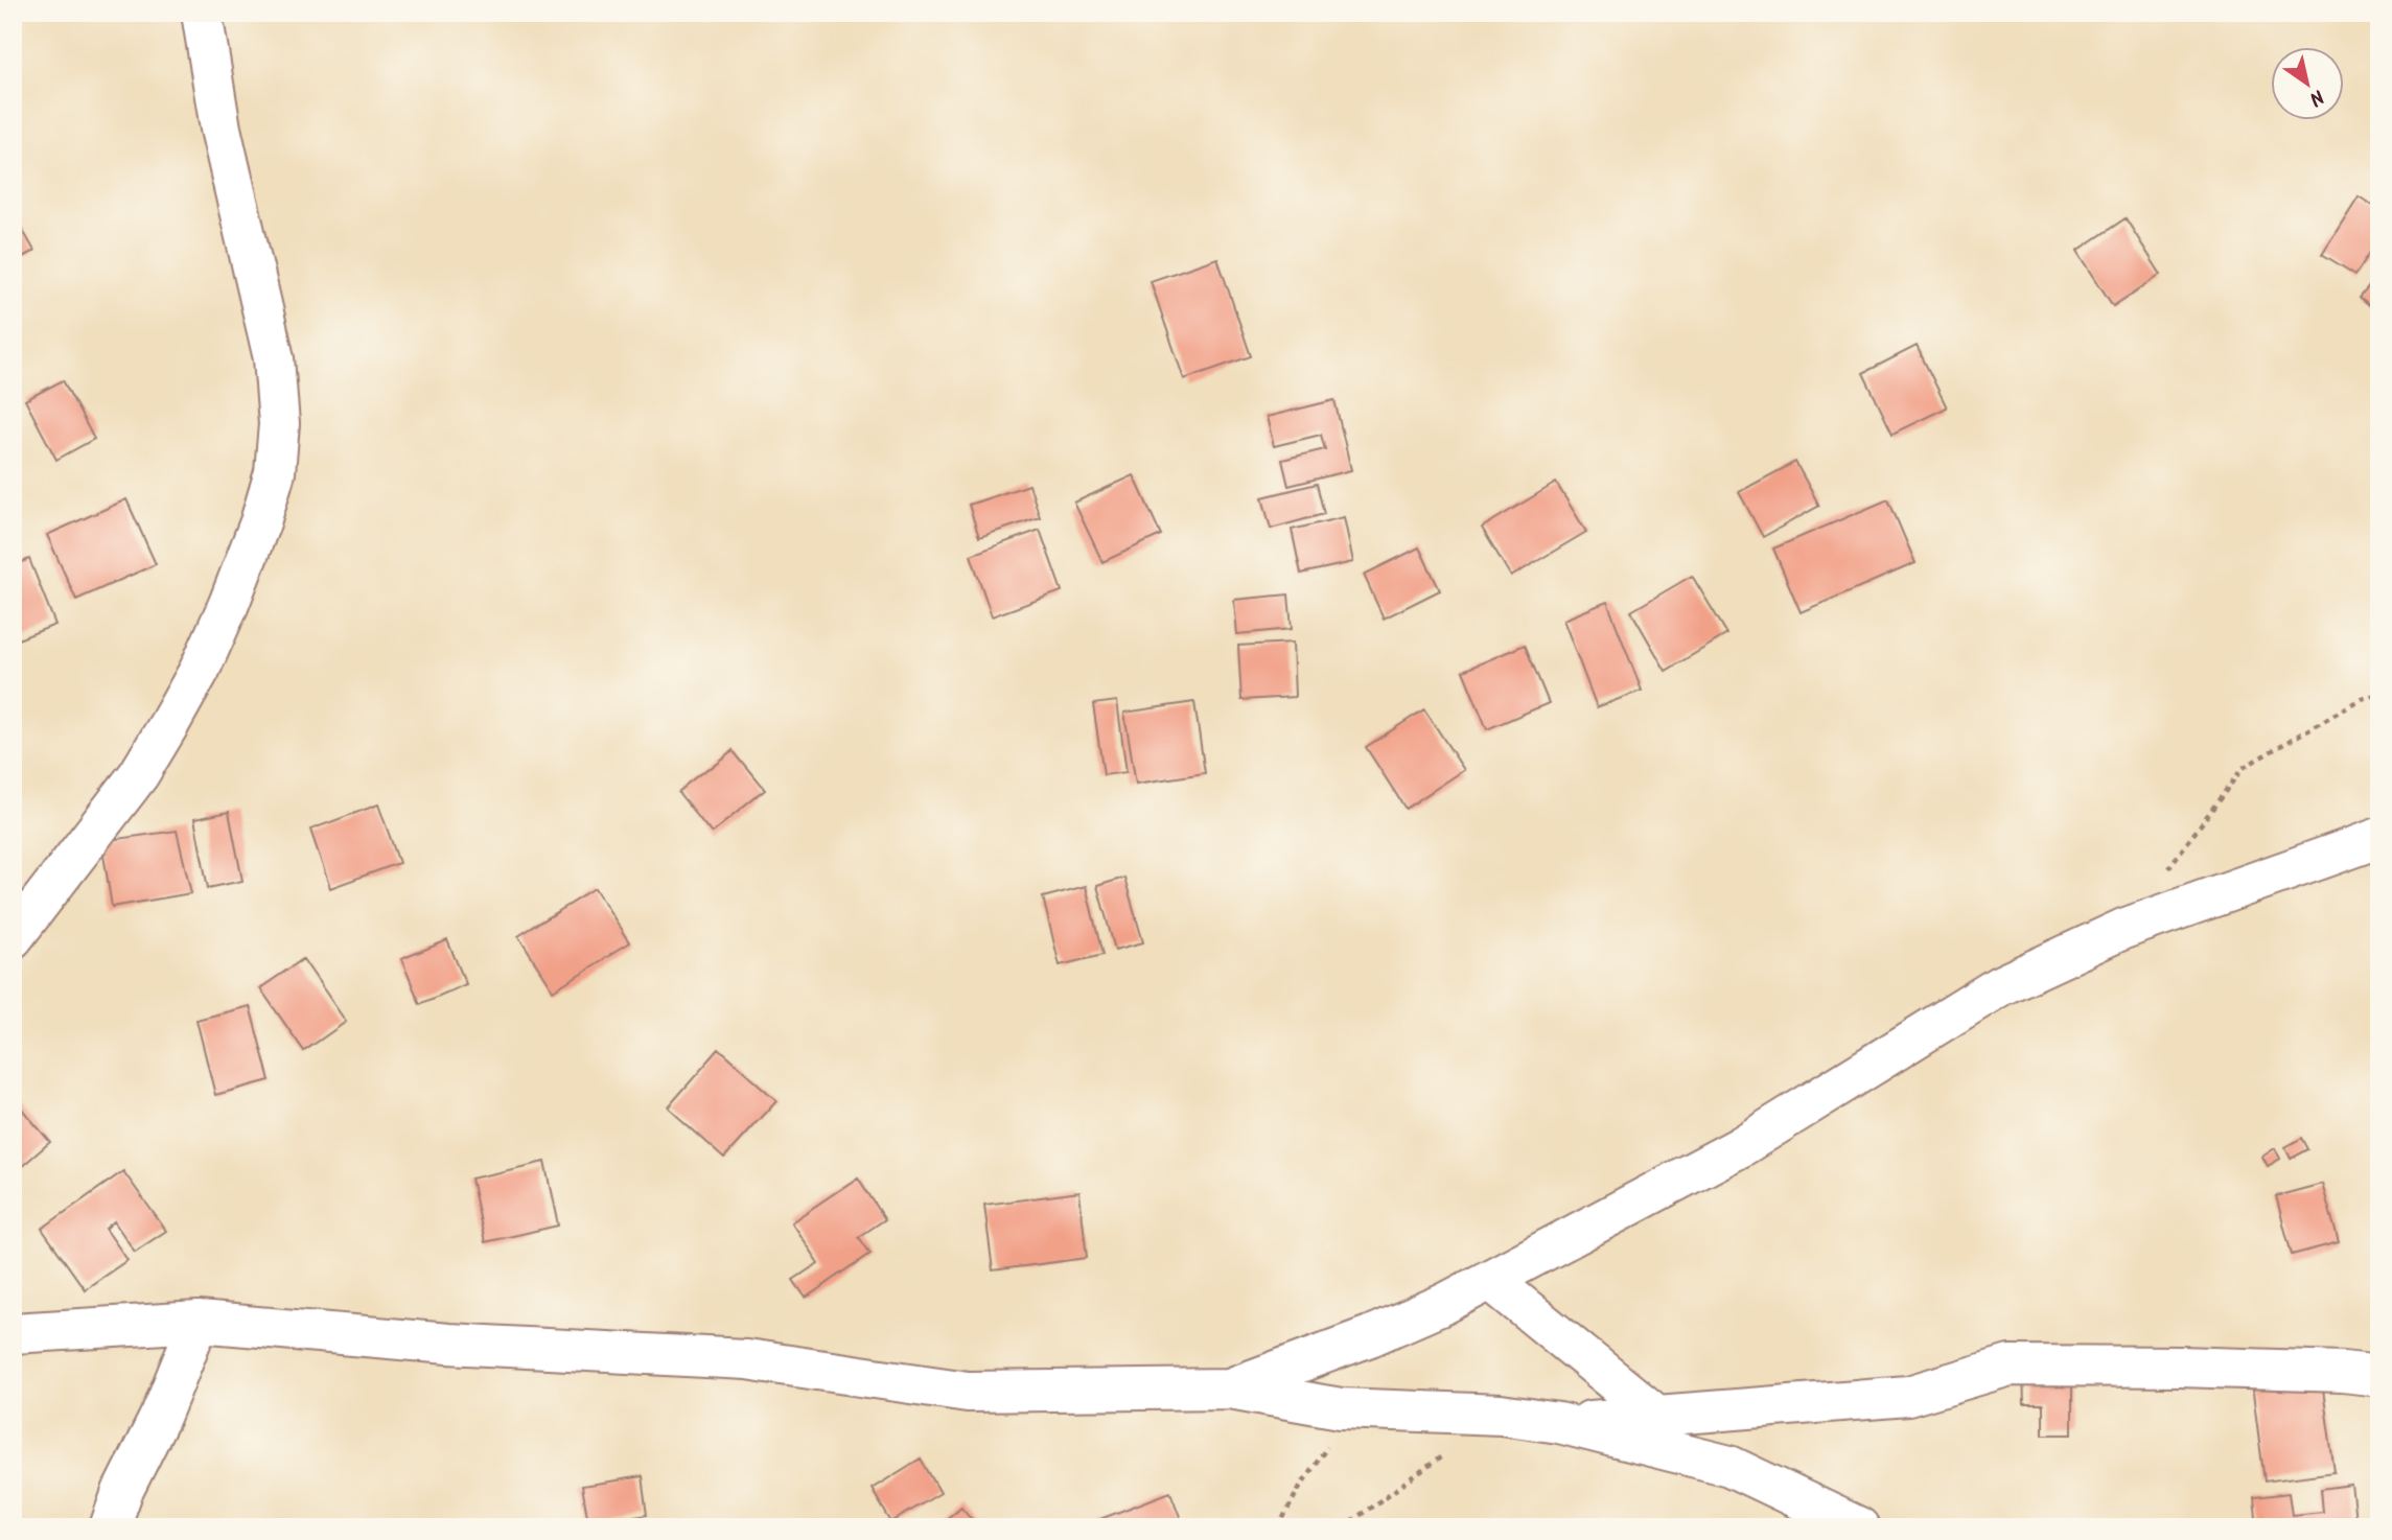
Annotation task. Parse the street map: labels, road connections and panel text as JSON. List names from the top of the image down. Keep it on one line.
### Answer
{"north":"bottom right"}
